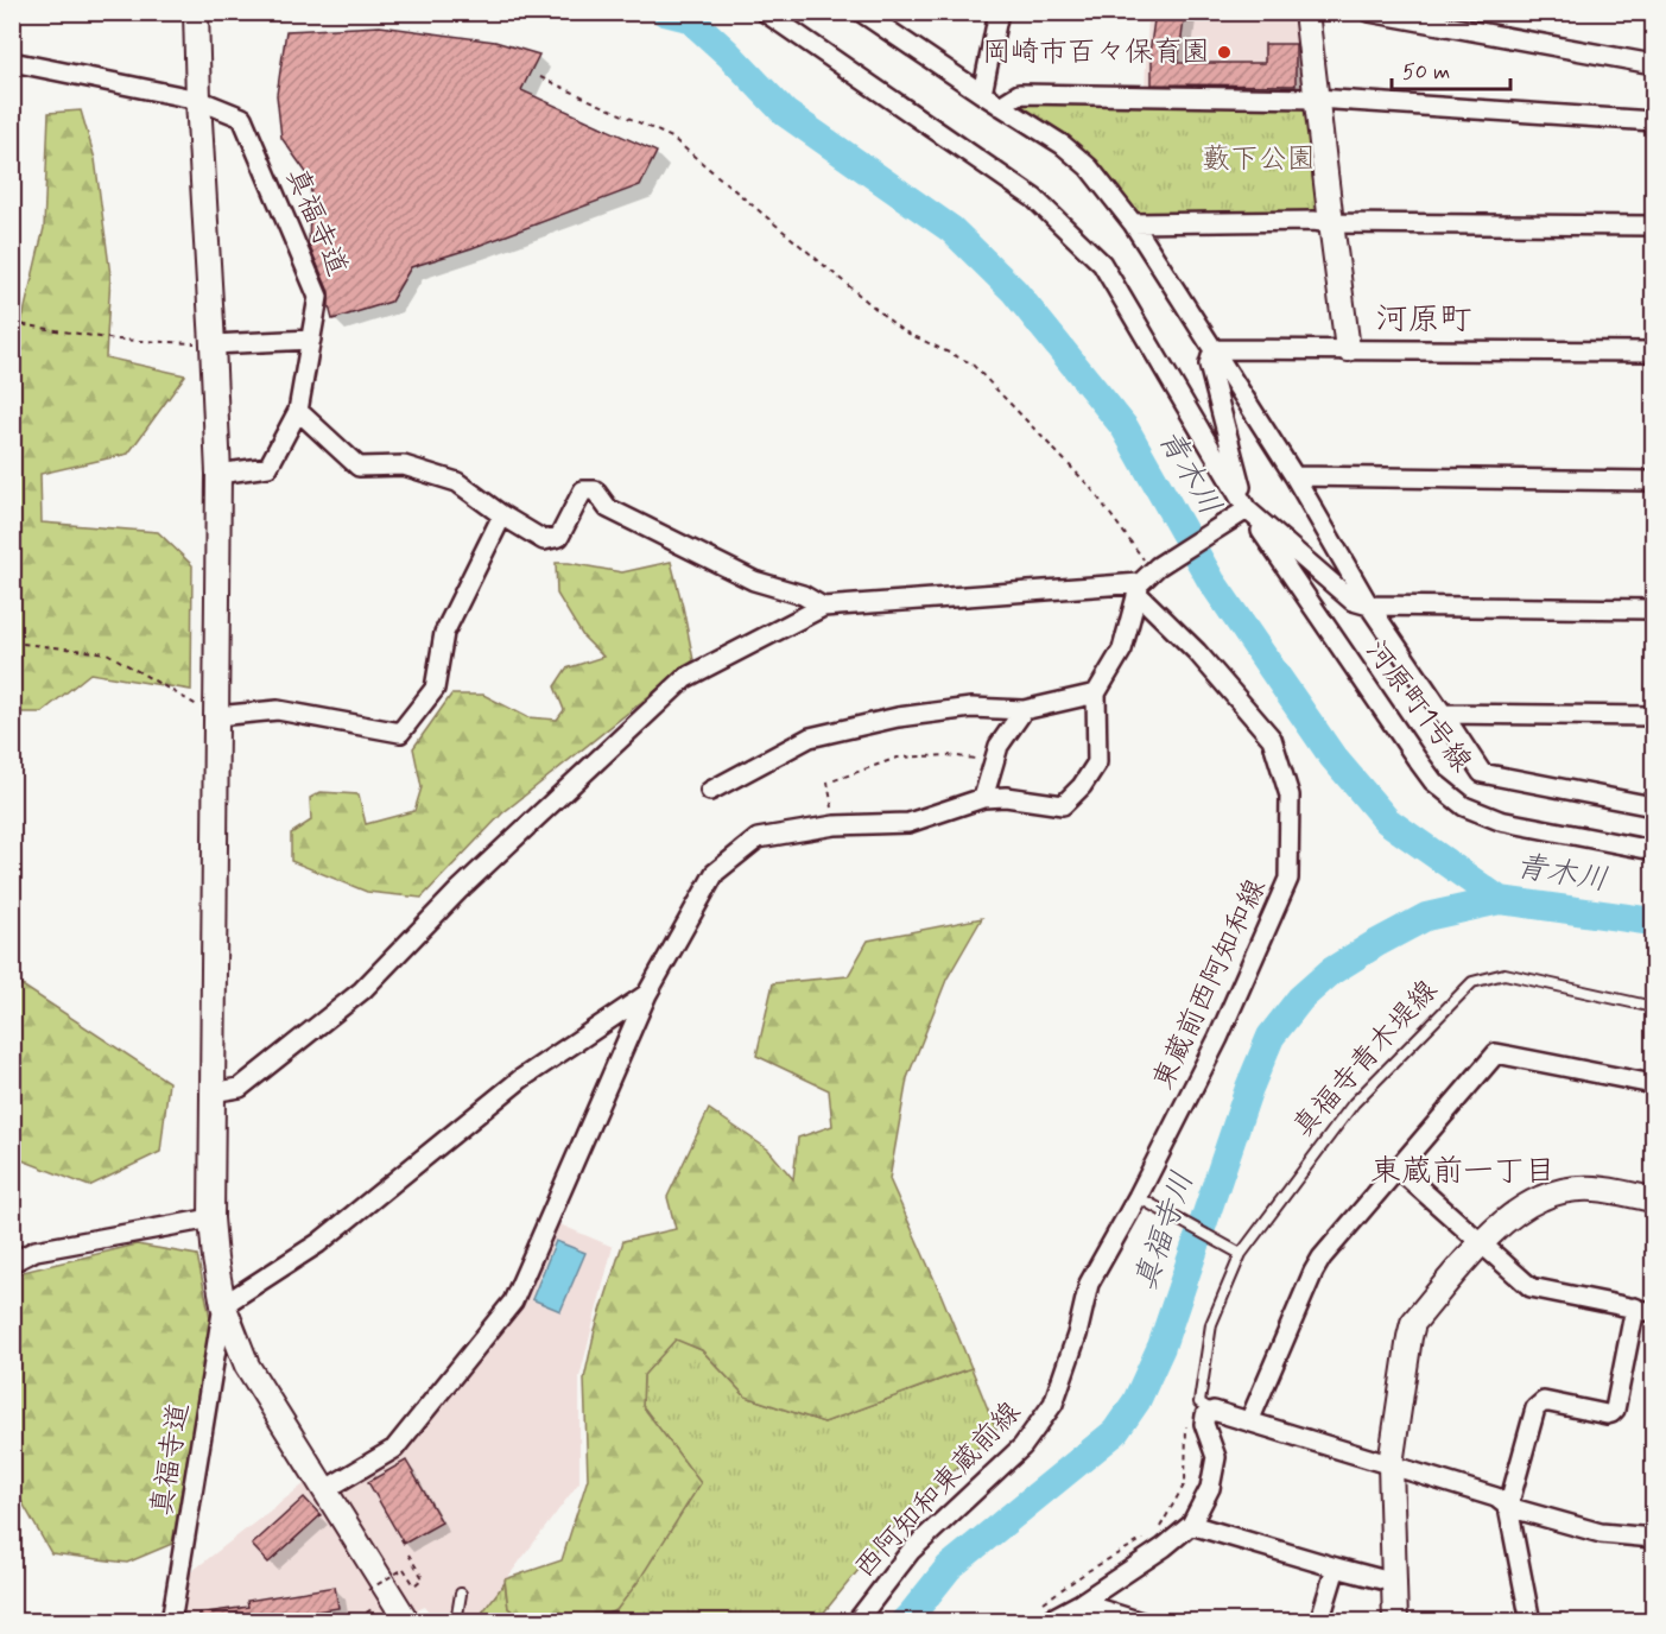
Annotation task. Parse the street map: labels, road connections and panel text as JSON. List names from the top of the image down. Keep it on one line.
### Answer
{"streets":{"street":["真福寺道","河原町1号線","東蔵前西阿知和線","真福寺青木堤線","西阿知和東蔵前線"]},"crossings":[["東蔵前西阿知和線","西阿知和東蔵前線"]],"districts":["河原町","東蔵前一丁目"],"water":["青木川","真福寺川"],"parks":["藪下公園"],"places":["岡崎市百々保育園"],"scale_bar":"50 m"}
